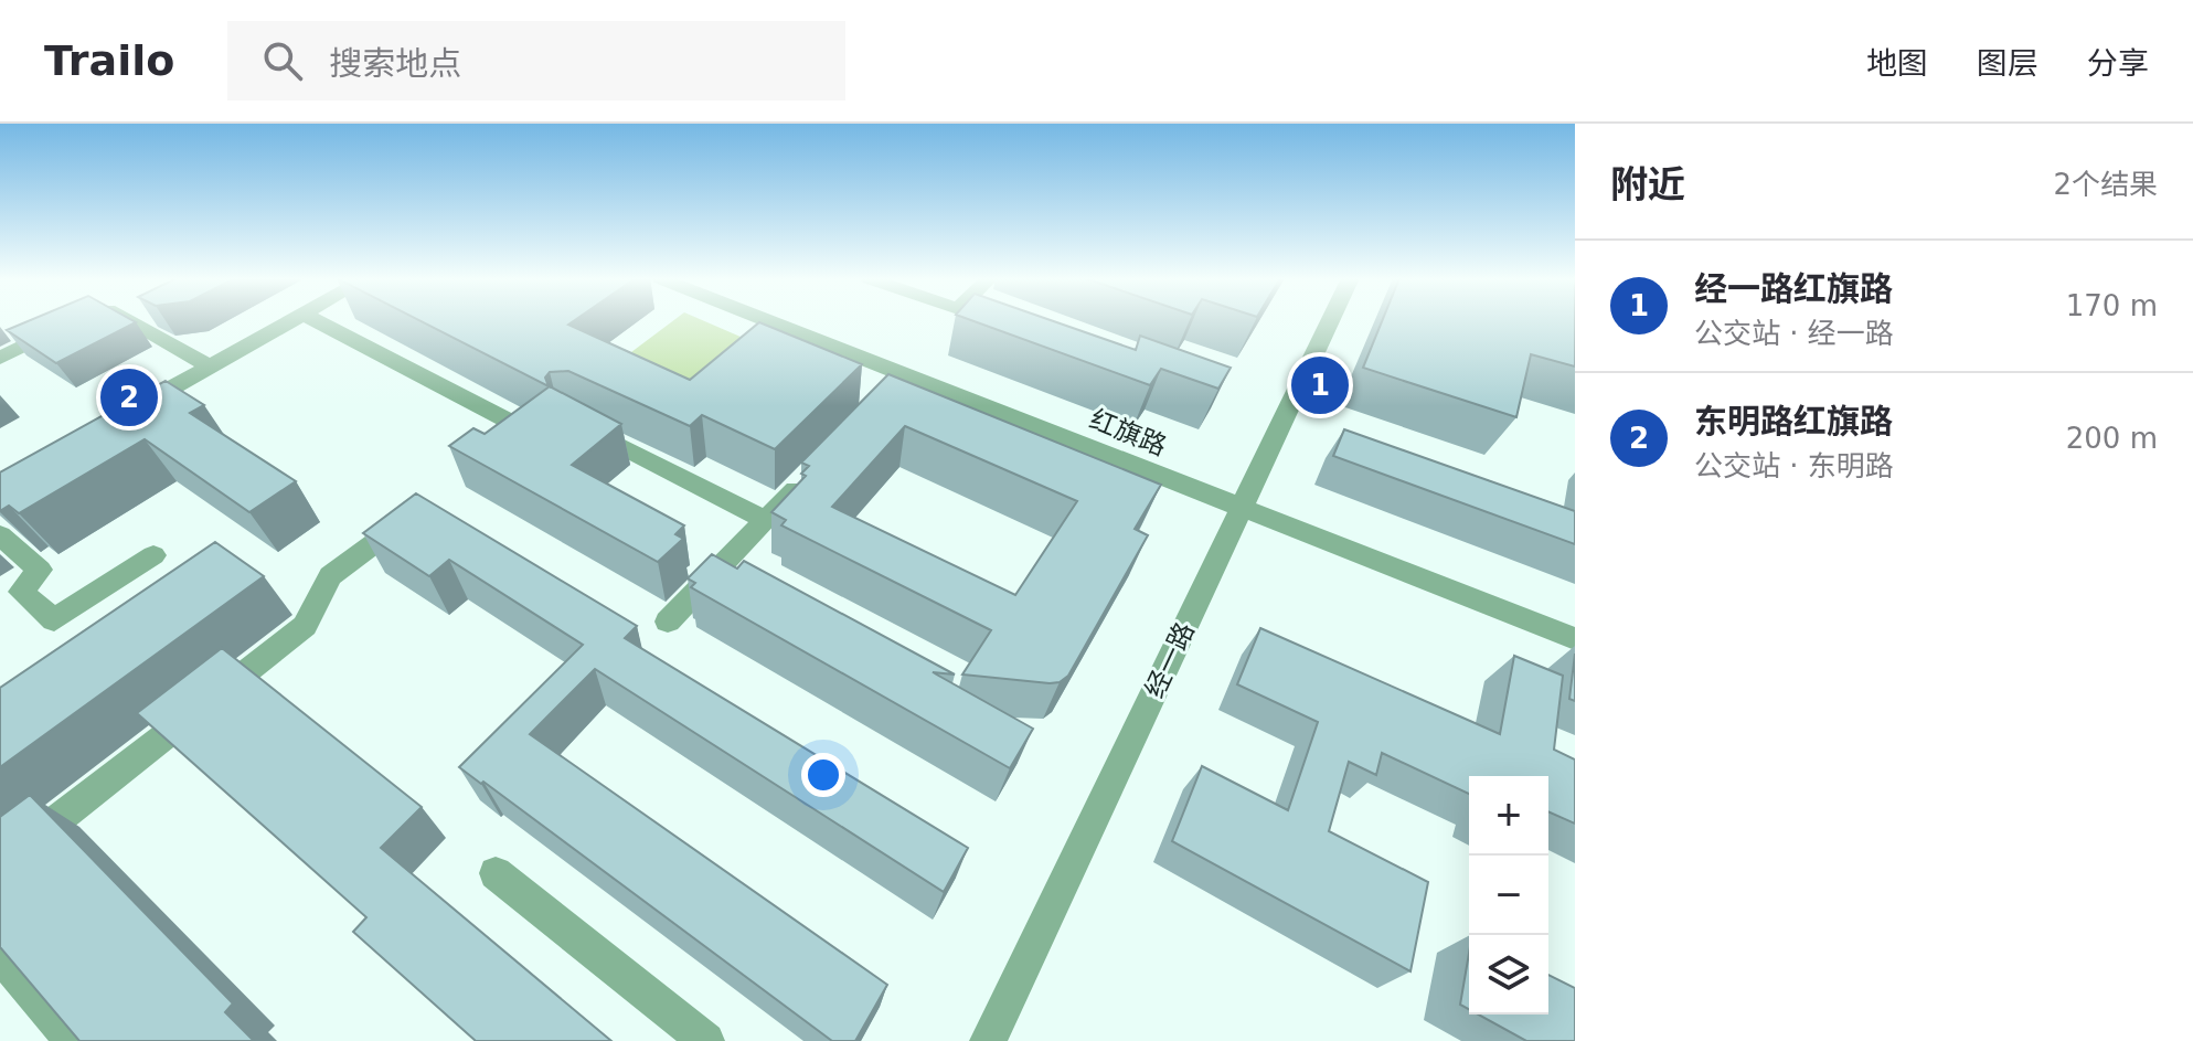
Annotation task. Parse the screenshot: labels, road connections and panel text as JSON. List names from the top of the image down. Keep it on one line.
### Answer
{"streets":{"street":["红旗路","经一路"]},"crossings":[["红旗路","经一路"]],"page":{"header":"Trailo","search":"搜索地点","nav":["地图","图层","分享"],"heading":["附近","2个结果"],"list":[{"mark":"1","name":"经一路红旗路","note":"公交站 · 经一路","value":"170 m"},{"mark":"2","name":"东明路红旗路","note":"公交站 · 东明路","value":"200 m"}],"pins":["1","2"],"map_buttons":["+","−"]}}
